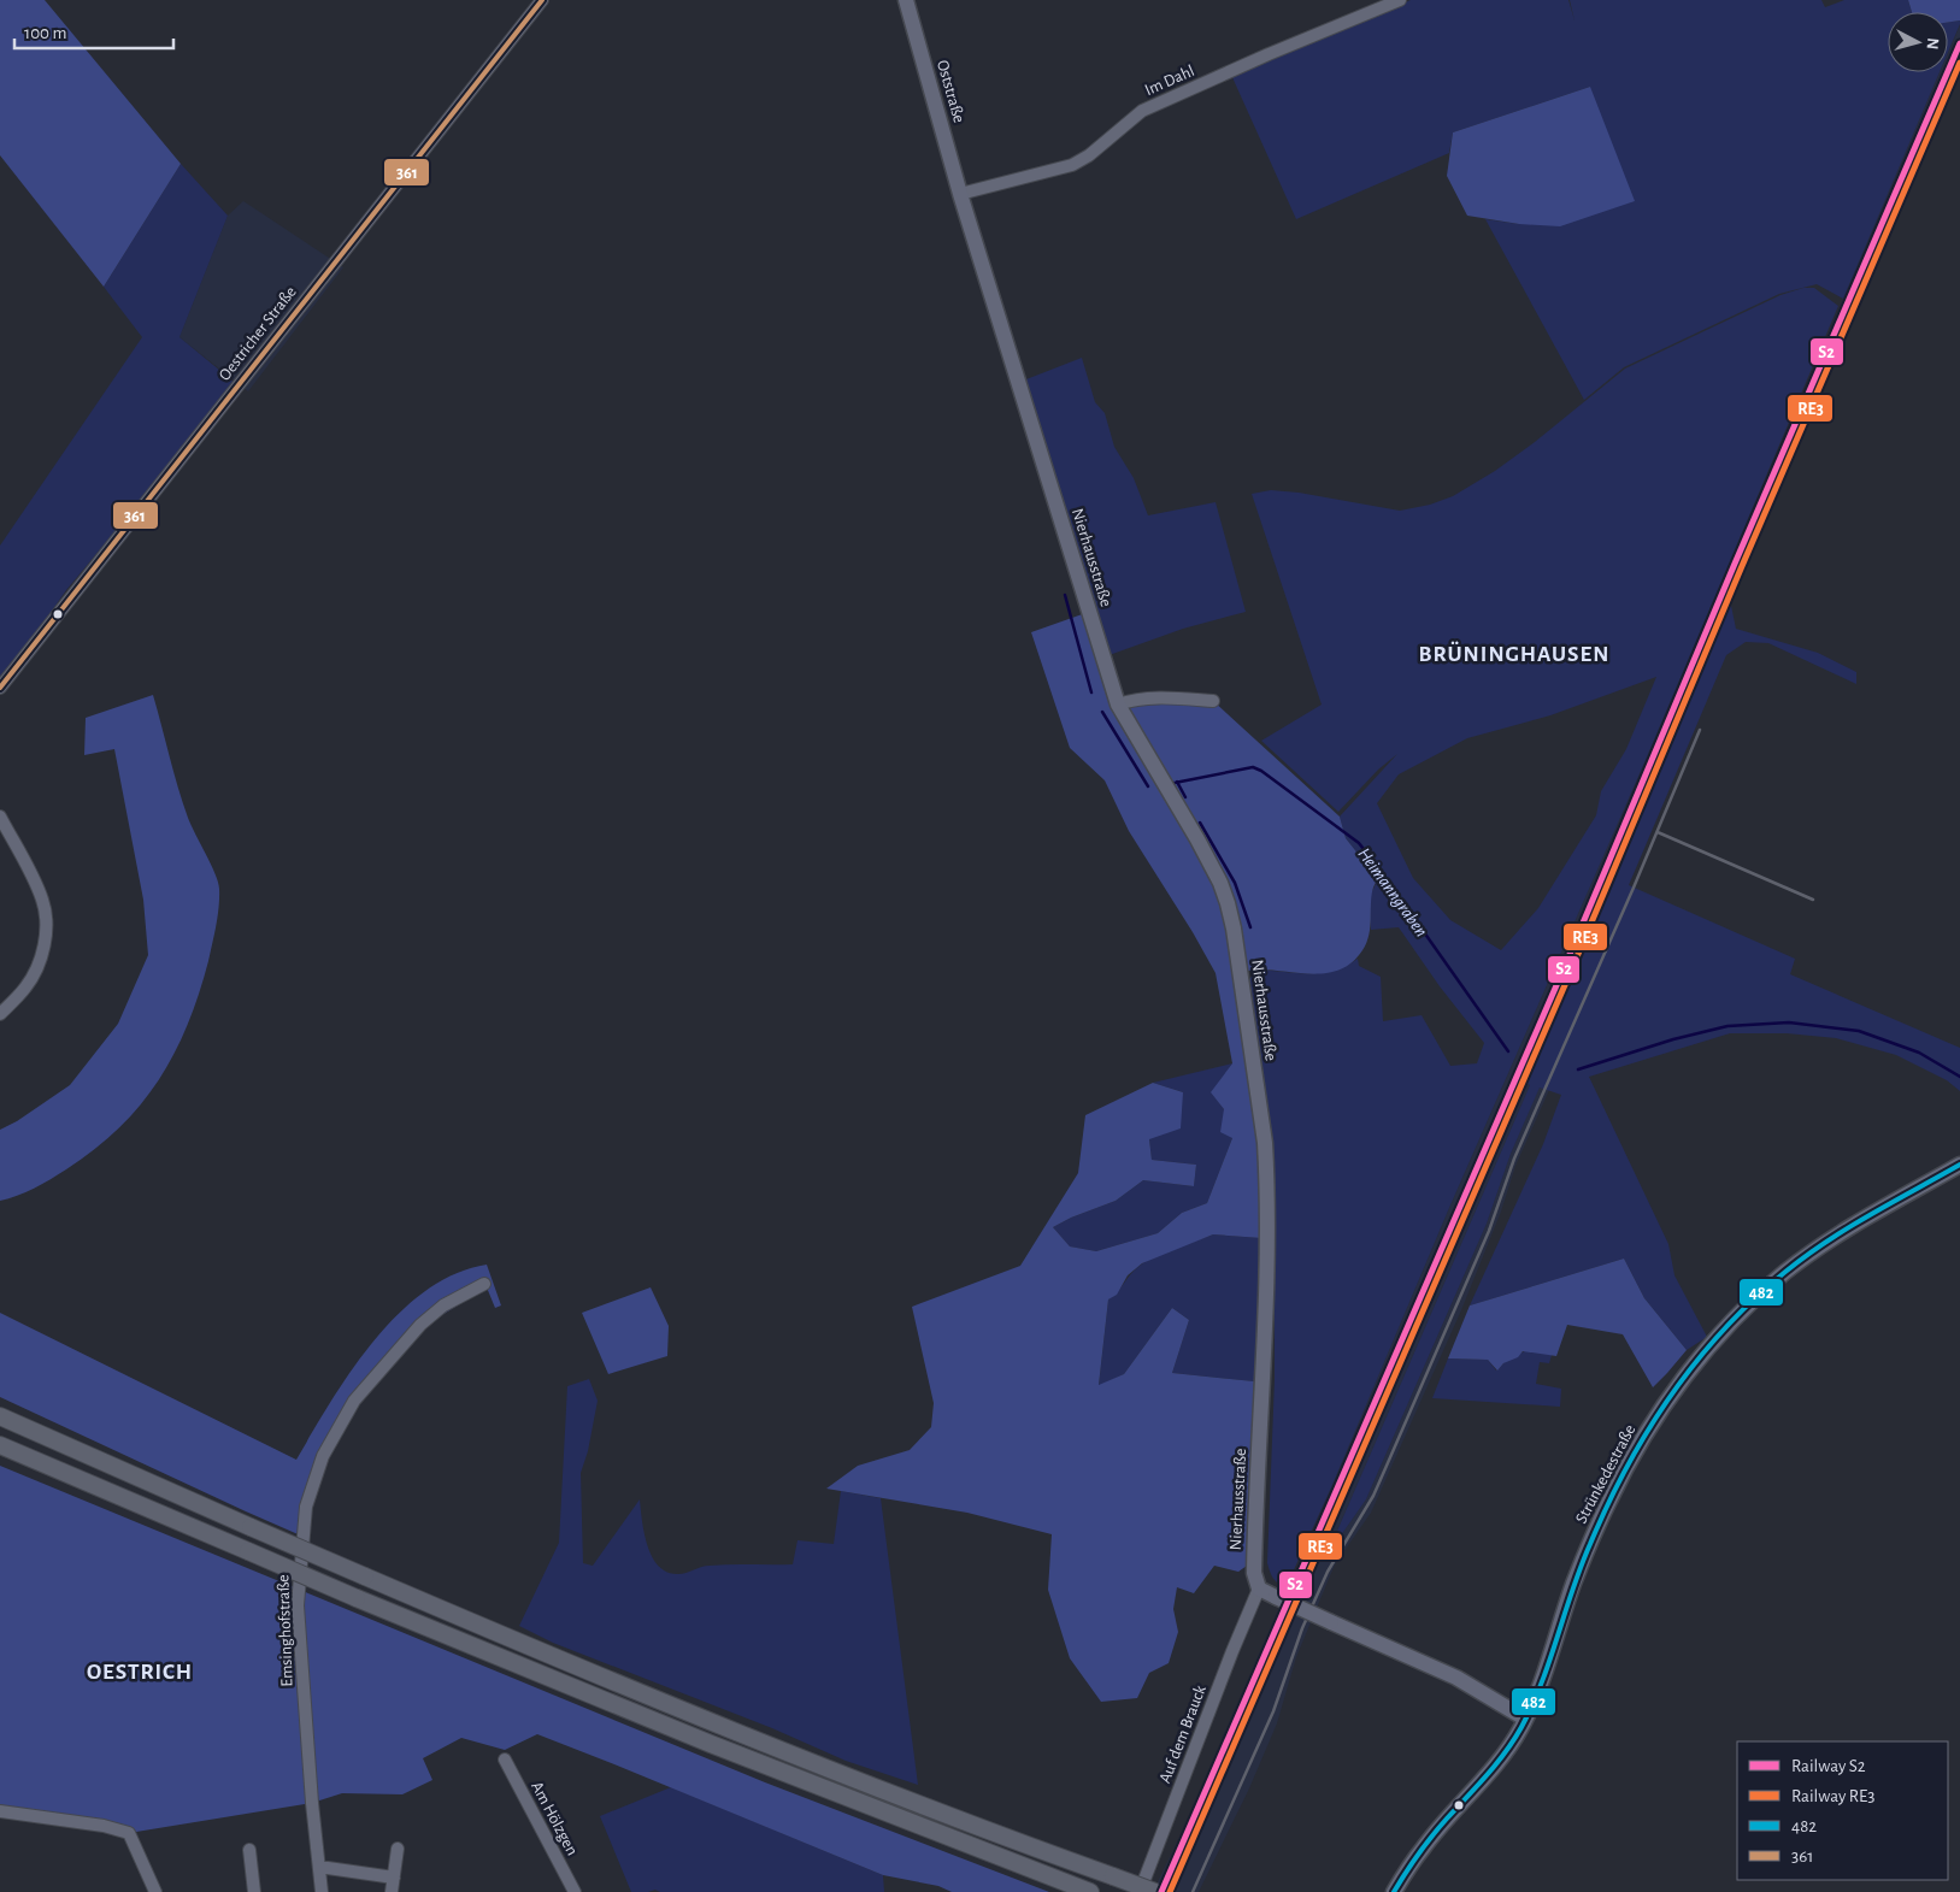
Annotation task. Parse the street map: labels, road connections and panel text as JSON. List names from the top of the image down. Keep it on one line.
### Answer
{"streets":{"main road":["Oststraße","Nierhausstraße","Strünkedestraße"],"street":["Im Dahl","Oestricher Straße","Emsinghofstraße","Auf dem Brauck","Am Hölzgen"]},"crossings":[["Im Dahl","Oststraße"],["Im Dahl","Nierhausstraße"],["Oststraße","Nierhausstraße"],["Nierhausstraße","Auf dem Brauck"]],"districts":["BRÜNINGHAUSEN","OESTRICH"],"water":["Heimanngraben"],"lines":["transit line 361","rail line S2","rail line RE3","transit line 482"],"legend":["Railway S2","Railway RE3","482","361"],"scale_bar":"100 m","north":"right"}
